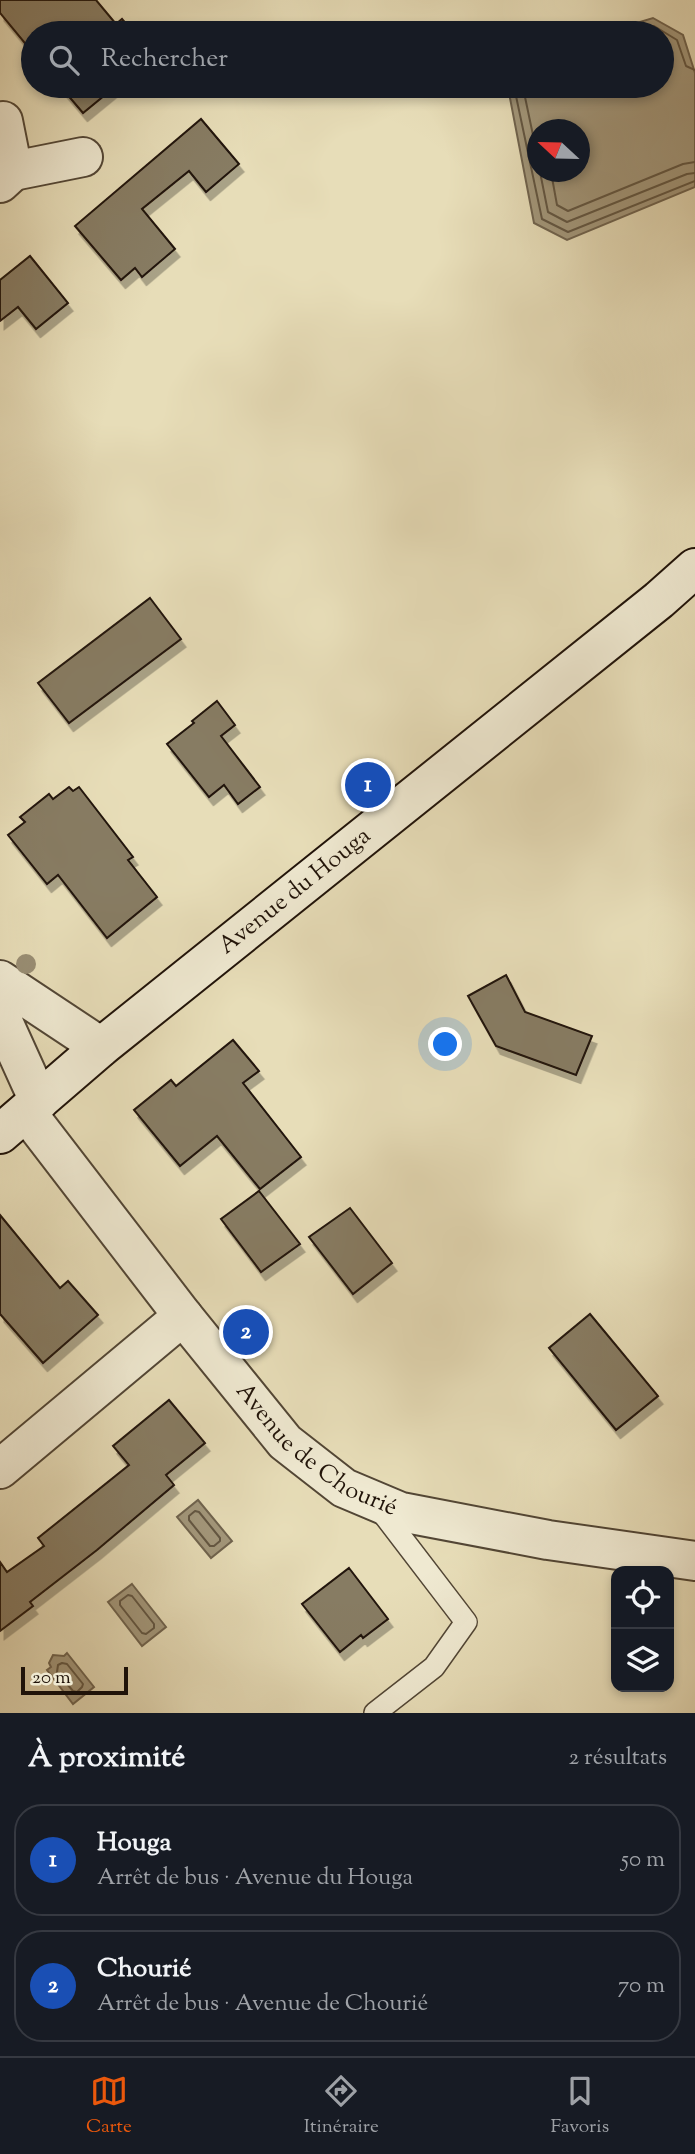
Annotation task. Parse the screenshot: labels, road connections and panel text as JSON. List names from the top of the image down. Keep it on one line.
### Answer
{"streets":{"street":["Avenue du Houga","Avenue de Chourié"]},"crossings":[["Avenue du Houga","Avenue de Chourié"]],"scale_bar":"20 m","north":"left","page":{"search":"Rechercher","pins":["1","2"],"scale":"20 m","heading":["À proximité","2 résultats"],"list":[{"mark":"1","name":"Houga","note":"Arrêt de bus · Avenue du Houga","value":"50 m"},{"mark":"2","name":"Chourié","note":"Arrêt de bus · Avenue de Chourié","value":"70 m"}],"nav":["Carte","Itinéraire","Favoris"]}}
